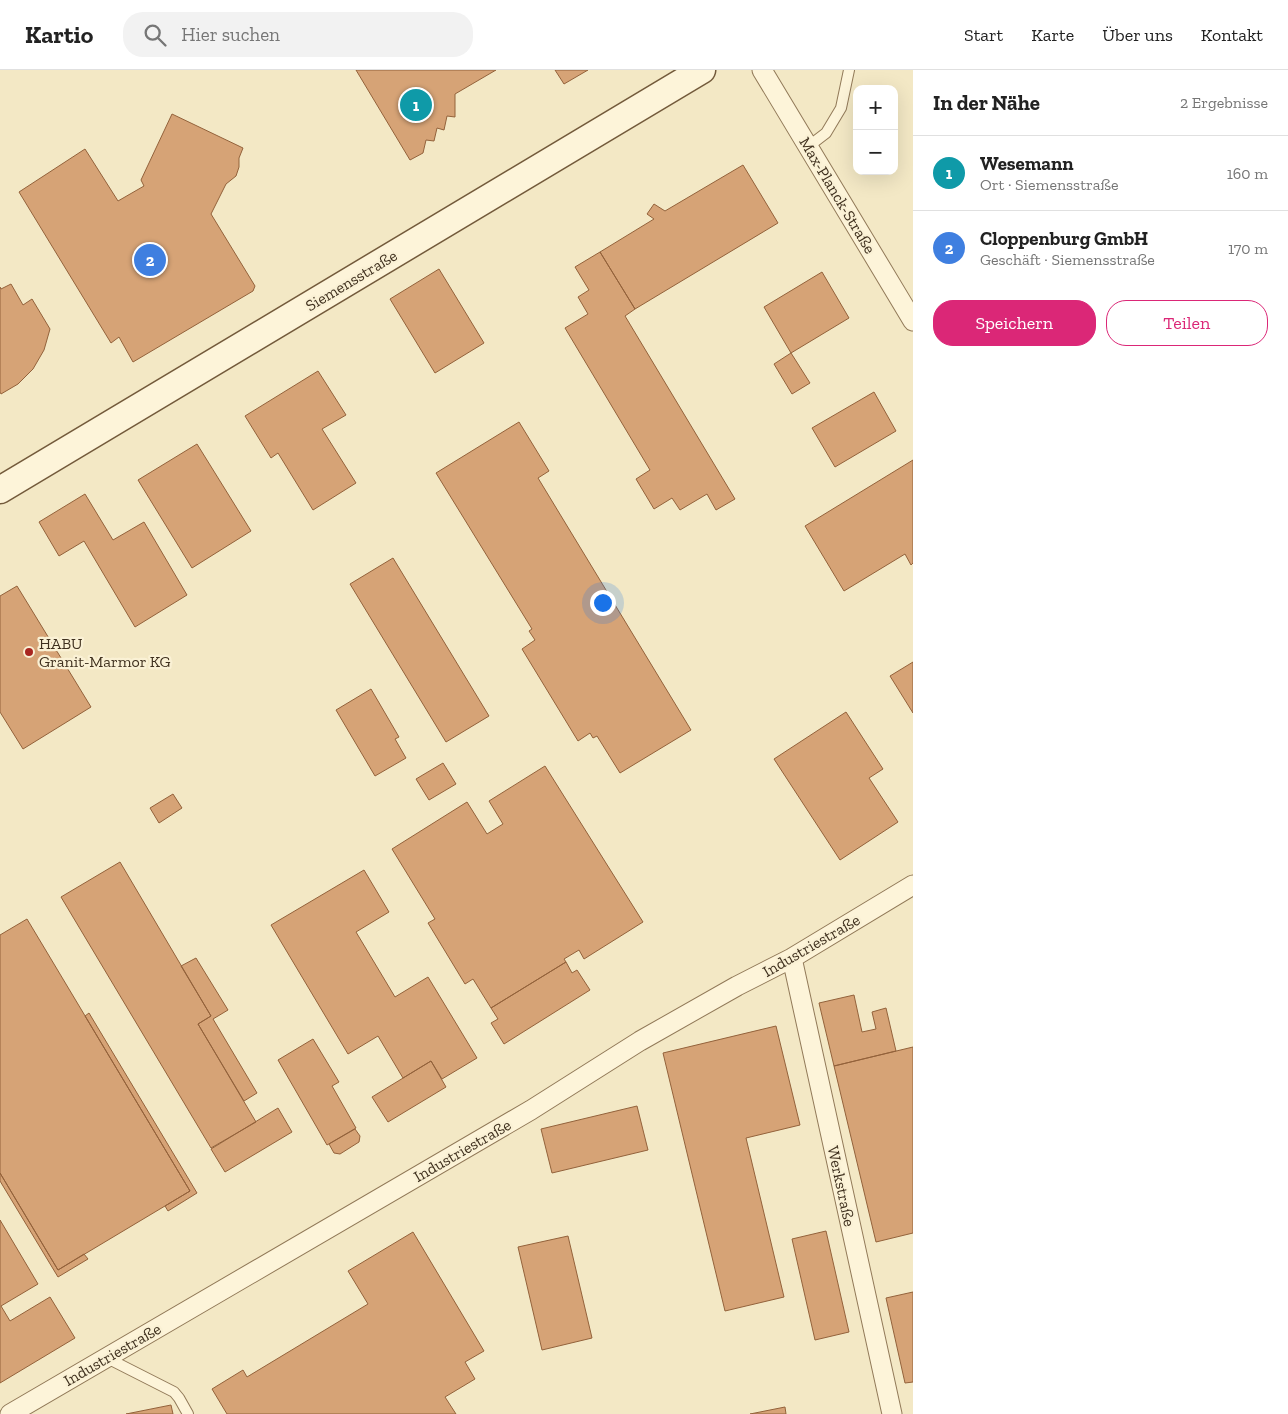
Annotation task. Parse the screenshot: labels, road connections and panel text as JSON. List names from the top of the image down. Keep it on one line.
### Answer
{"streets":{"main road":["Siemensstraße"],"street":["Max-Planck-Straße","Industriestraße","Werkstraße"]},"crossings":[["Industriestraße","Werkstraße"]],"places":["HABU Granit-Marmor KG"],"page":{"header":"Kartio","search":"Hier suchen","nav":["Start","Karte","Über uns","Kontakt"],"heading":["In der Nähe","2 Ergebnisse"],"map_buttons":["+","−"],"pins":["1","2"],"list":[{"mark":"1","name":"Wesemann","note":"Ort · Siemensstraße","value":"160 m"},{"mark":"2","name":"Cloppenburg GmbH","note":"Geschäft · Siemensstraße","value":"170 m"}],"buttons":["Speichern","Teilen"]}}
